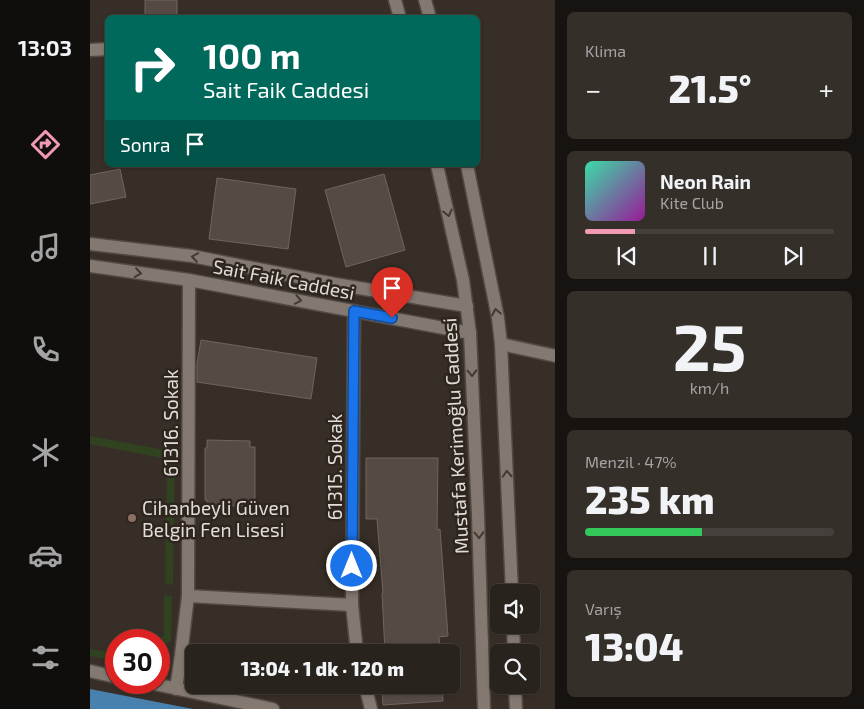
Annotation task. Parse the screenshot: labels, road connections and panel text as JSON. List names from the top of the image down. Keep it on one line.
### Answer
{"streets":{"street":["Sait Faik Caddesi","61316. Sokak","Mustafa Kerimoğlu Caddesi","61315. Sokak"]},"crossings":[["Sait Faik Caddesi","61316. Sokak"],["Sait Faik Caddesi","Mustafa Kerimoğlu Caddesi"],["Sait Faik Caddesi","61315. Sokak"]],"places":["Cihanbeyli Güven Belgin Fen Lisesi"],"page":{"tabs":"13:03","tile":["Klima",["25","km/h"],["Menzil · 47%","235 km"],["Varış","13:04"]],"turn":["100 m","Sait Faik Caddesi"],"heat":["−","21.5°","+"],"then":"Sonra","song":["Neon Rain","Kite Club"],"limit":"30","trip":"13:04 · 1 dk · 120 m"}}
